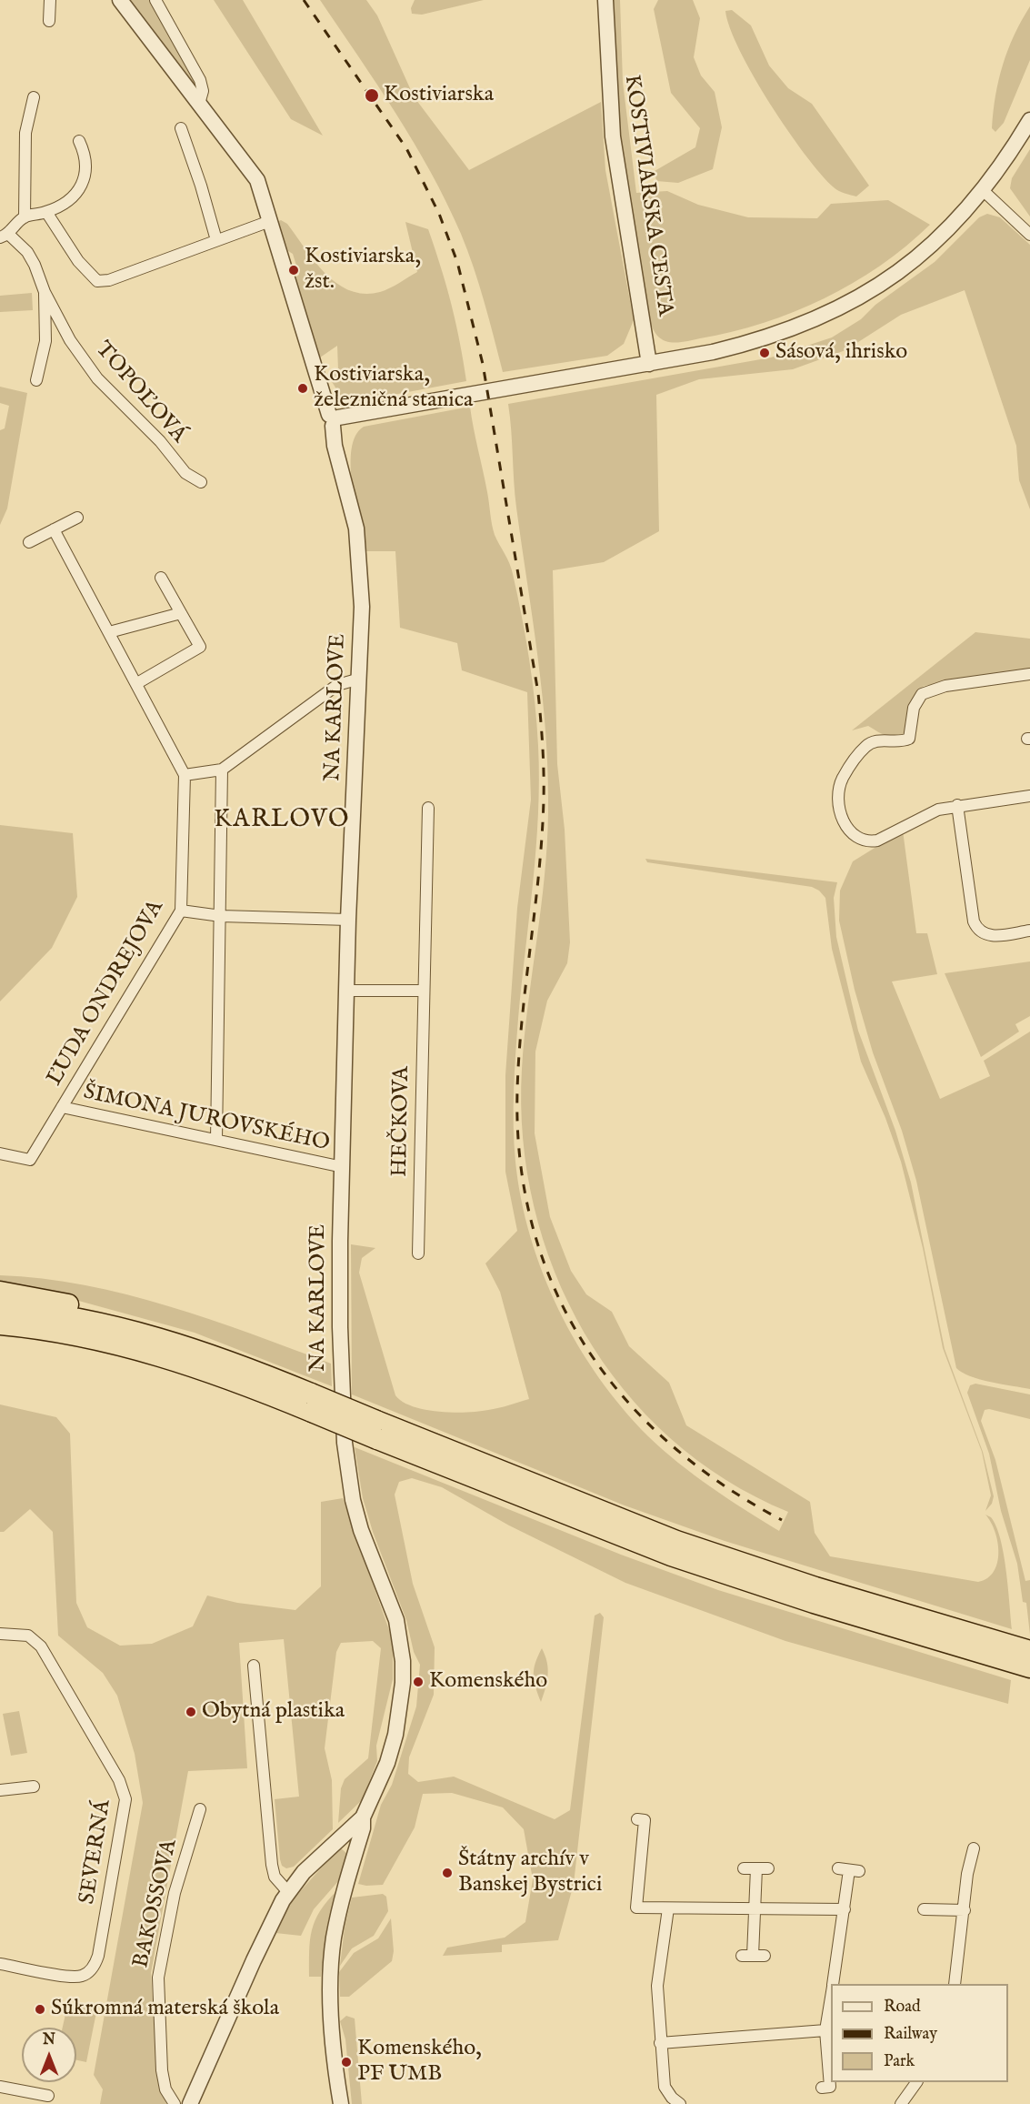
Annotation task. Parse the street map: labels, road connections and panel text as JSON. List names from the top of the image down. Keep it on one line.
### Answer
{"streets":{"street":["KOSTIVIARSKA CESTA","TOPOĽOVÁ","NA KARLOVE","ĽUDA ONDREJOVA","ŠIMONA JUROVSKÉHO","HEČKOVA","SEVERNÁ","BAKOSSOVA"]},"crossings":[["NA KARLOVE","ŠIMONA JUROVSKÉHO"],["ĽUDA ONDREJOVA","ŠIMONA JUROVSKÉHO"]],"districts":["KARLOVO"],"places":["Kostiviarska","Kostiviarska, žst.","Sásová, ihrisko","Kostiviarska, železničná stanica","Komenského","Obytná plastika","Štátny archív v Banskej Bystrici","Súkromná materská škola","Komenského, PF UMB"],"legend":["Road","Railway","Park"],"north":"top"}
